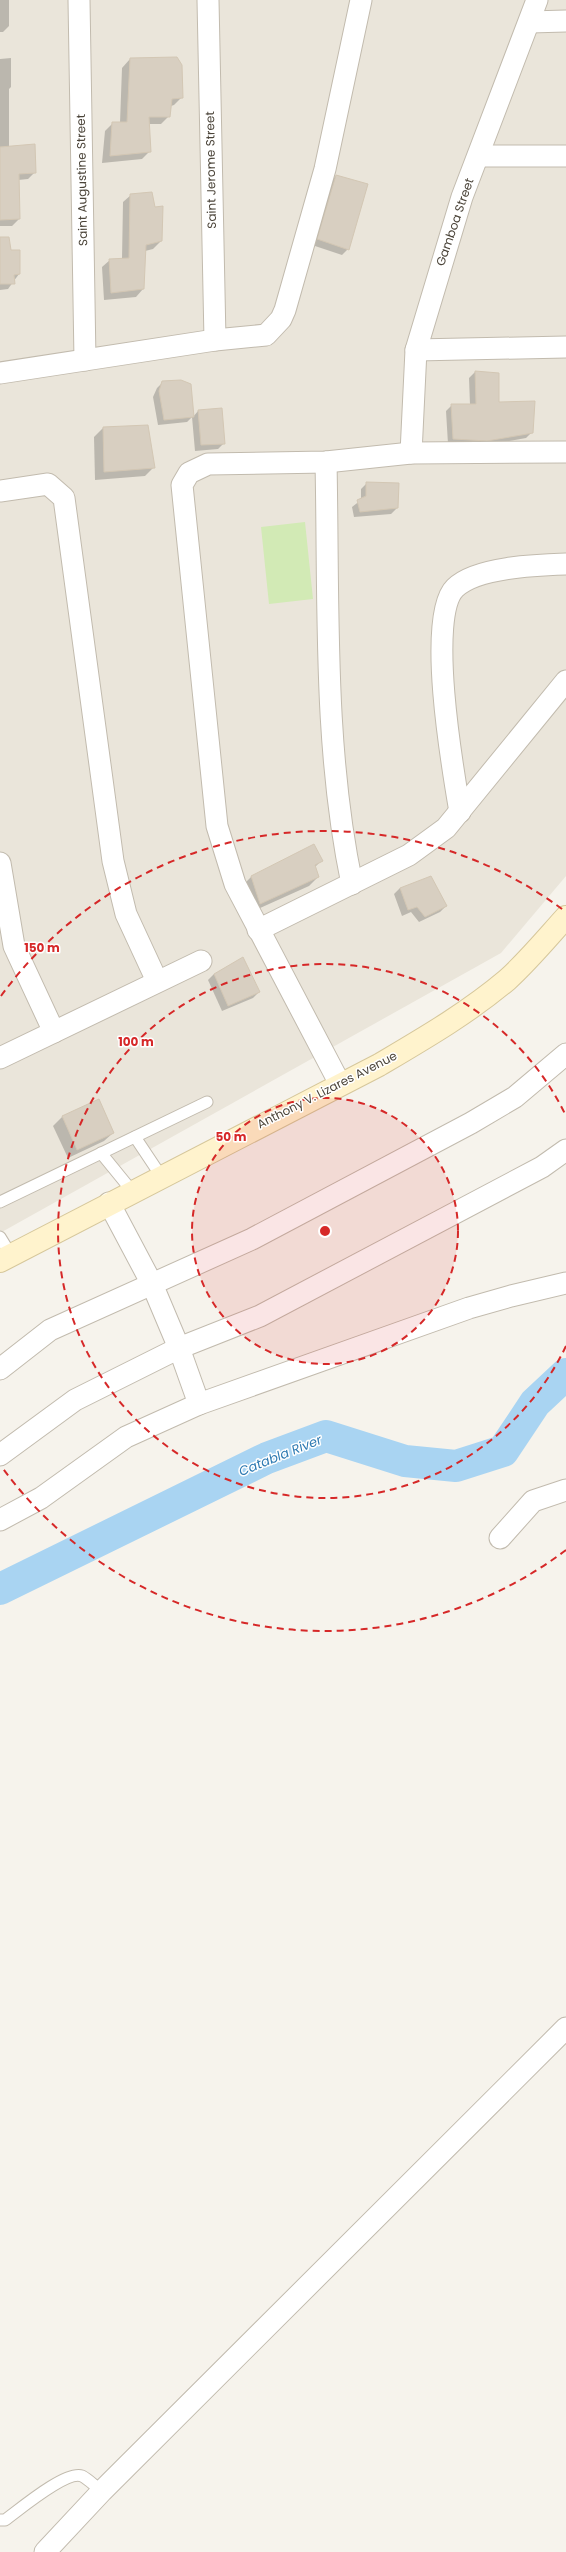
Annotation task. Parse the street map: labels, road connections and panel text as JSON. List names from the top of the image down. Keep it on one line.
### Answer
{"streets":{"main road":["Anthony V. Lizares Avenue"],"street":["Saint Jerome Street","Saint Augustine Street","Gamboa Street"]},"water":["Catabla River"],"rings":["150 m","100 m","50 m"]}
